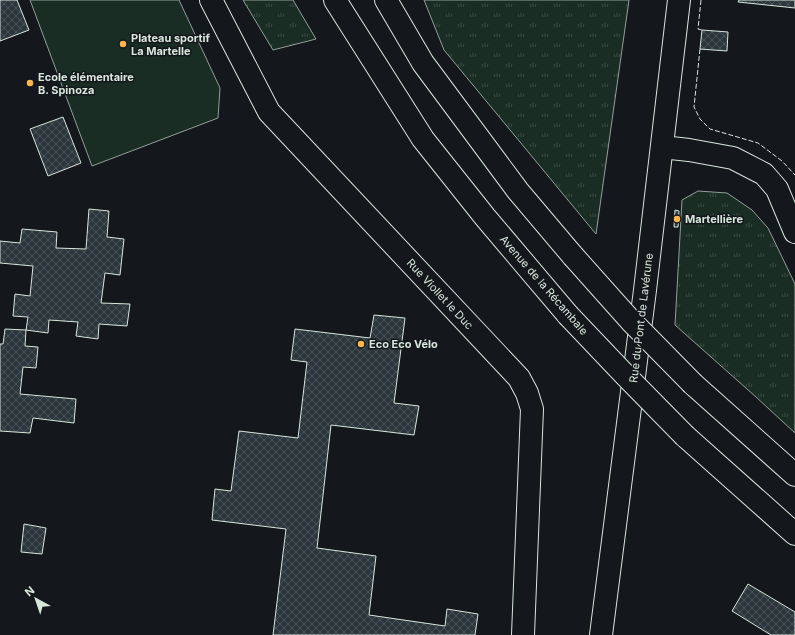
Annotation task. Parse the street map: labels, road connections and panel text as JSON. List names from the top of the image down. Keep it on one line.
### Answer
{"streets":{"street":["Avenue de la Récambale","Rue Viollet le Duc","Rue du Pont de Lavérune"]},"places":["Plateau sportif La Martelle","Ecole élémentaire B. Spinoza","Martellière","Eco Eco Vélo"],"north":"top left"}
